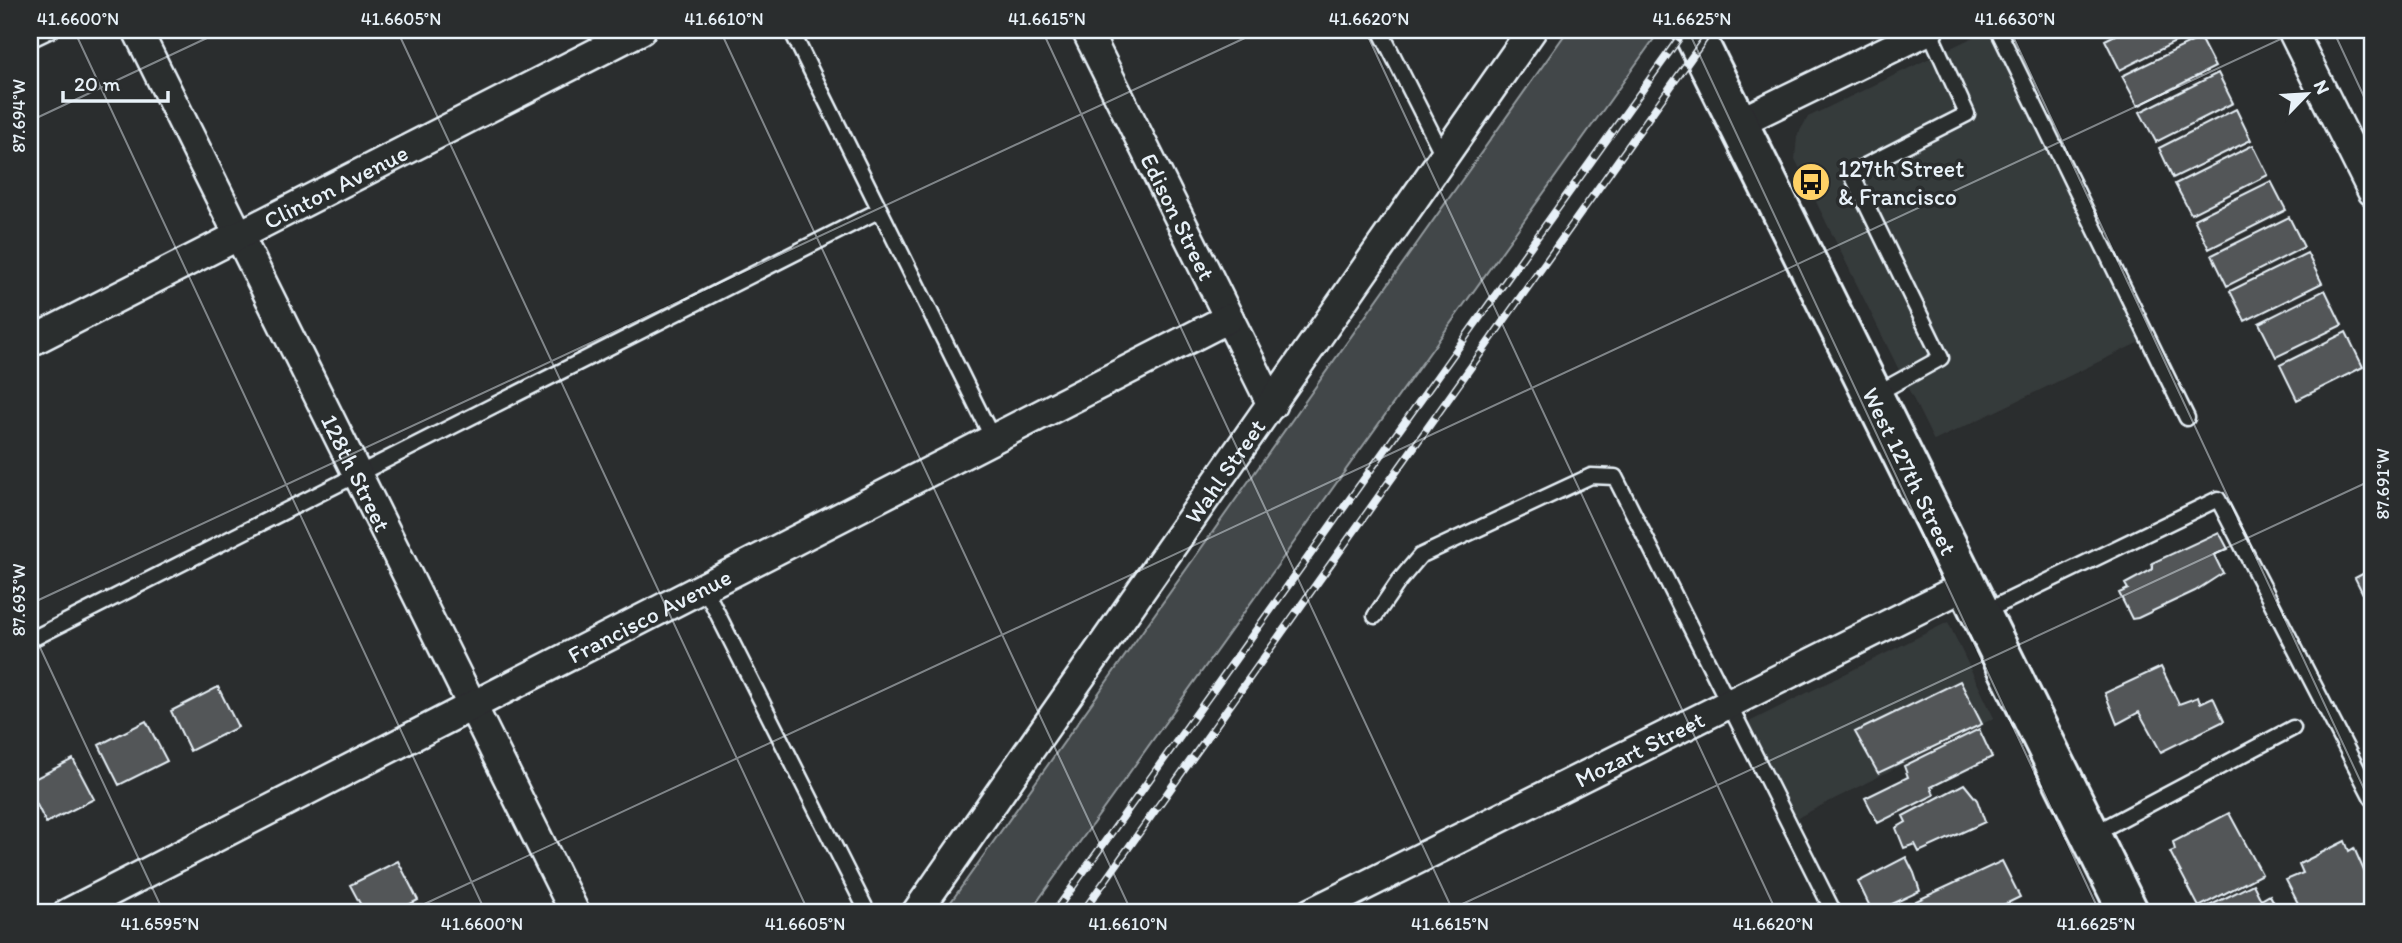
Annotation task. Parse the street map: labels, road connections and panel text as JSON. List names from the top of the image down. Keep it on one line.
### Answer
{"streets":{"main road":["West 127th Street"],"street":["Clinton Avenue","Edison Street","128th Street","Wahl Street","Francisco Avenue","Mozart Street"]},"crossings":[["Clinton Avenue","128th Street"],["Edison Street","Wahl Street"],["Edison Street","Francisco Avenue"],["128th Street","Francisco Avenue"],["West 127th Street","Mozart Street"]],"places":{"bus stop":["127th Street & Francisco"]},"scale_bar":"20 m","north":"top right","coordinates":["41.6600°N","41.6605°N","41.6610°N","41.6615°N","41.6620°N","41.6625°N","41.6630°N","87.694°W","87.691°W","87.693°W","41.6595°N"]}
